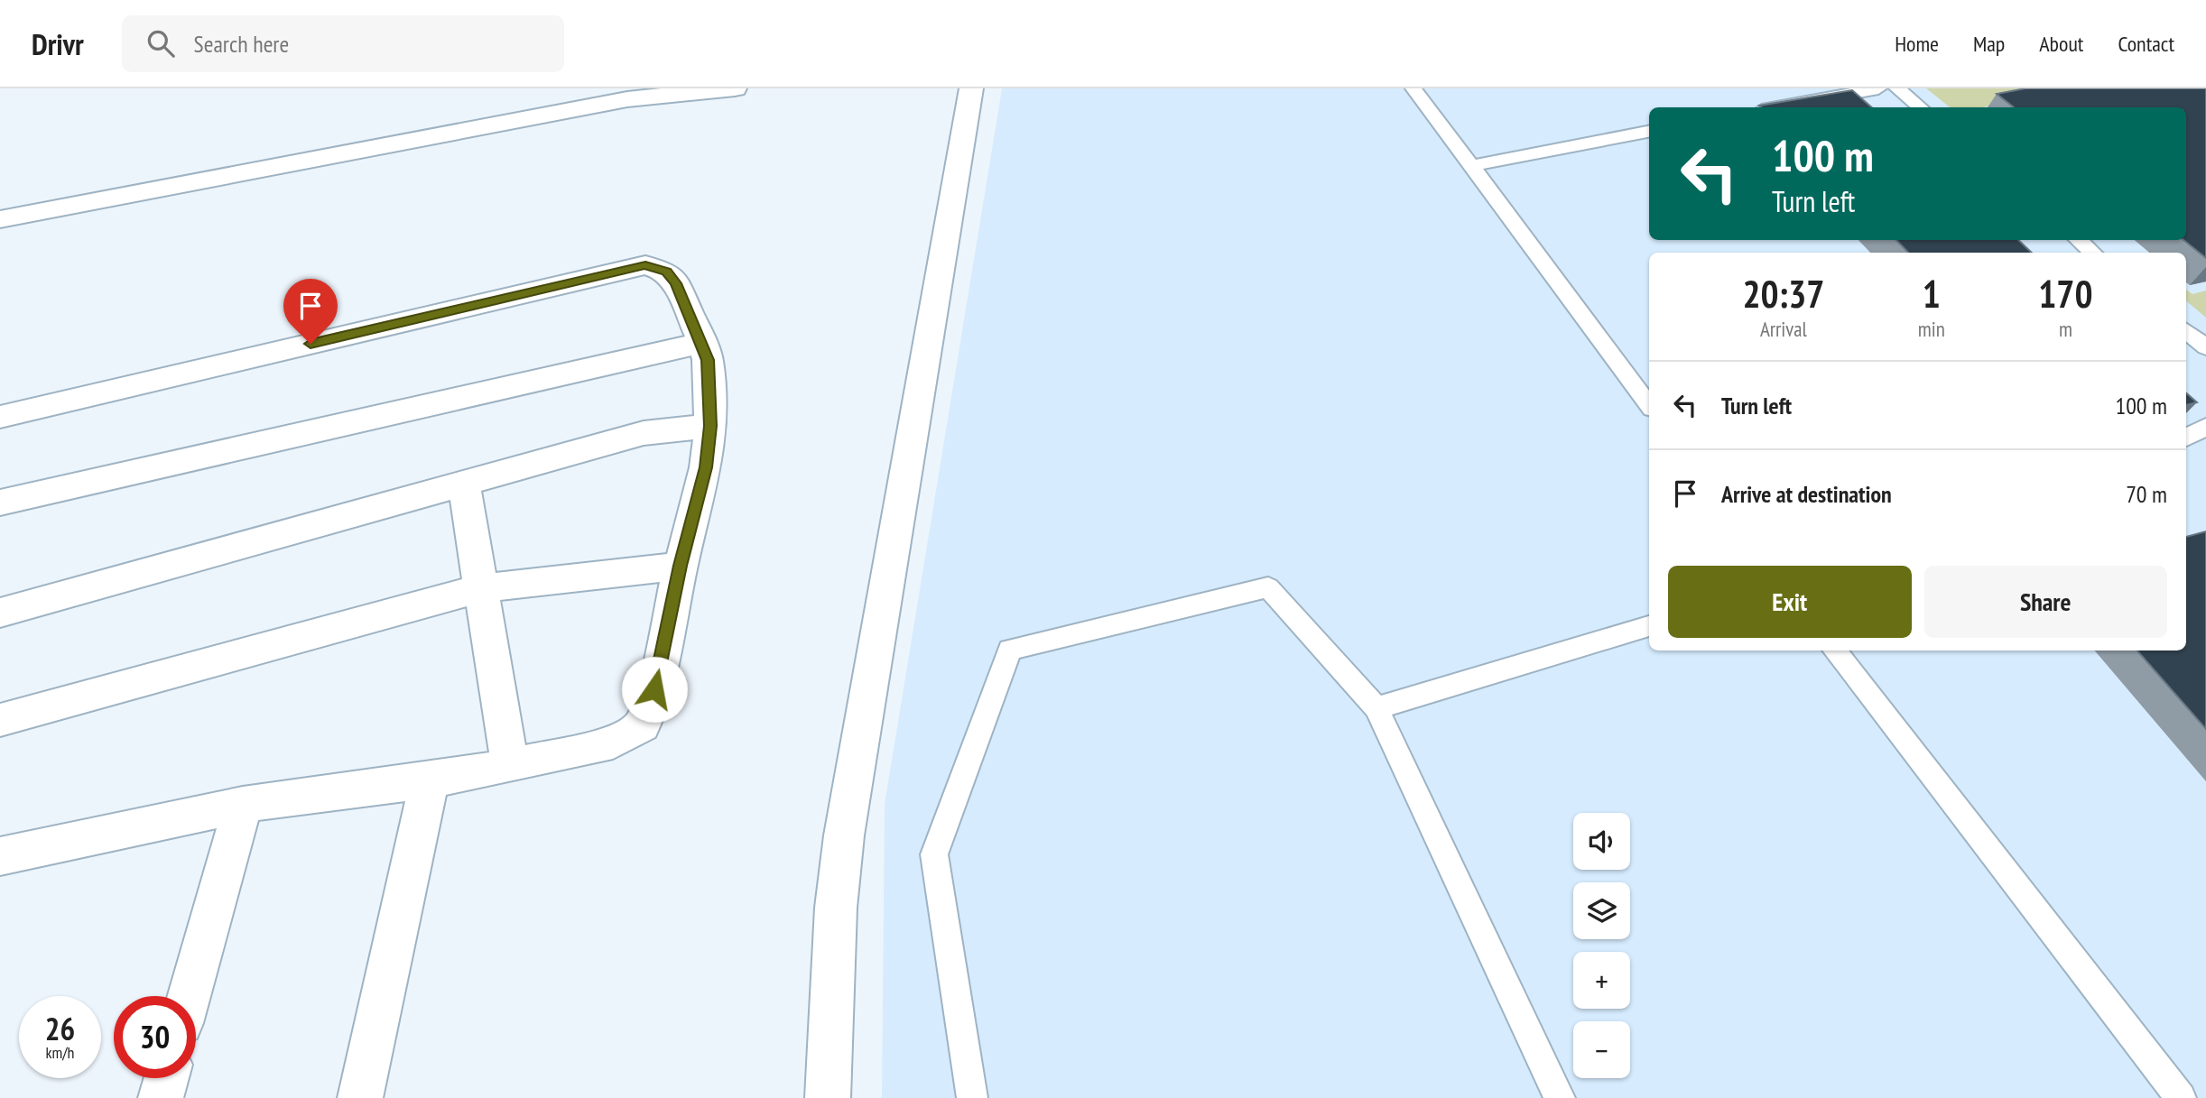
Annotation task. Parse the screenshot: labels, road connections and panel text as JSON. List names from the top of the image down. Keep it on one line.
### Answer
{"page":{"header":"Drivr","search":"Search here","nav":["Home","Map","About","Contact"],"turn":["100 m","Turn left"],"eta":["20:37","Arrival","1","min","170","m"],"list":[{"name":"Turn left","value":"100 m"},{"name":"Arrive at destination","value":"70 m"}],"buttons":["Exit","Share"],"map_buttons":["+","−"],"speed":"26 km/h","limit":"30"}}
